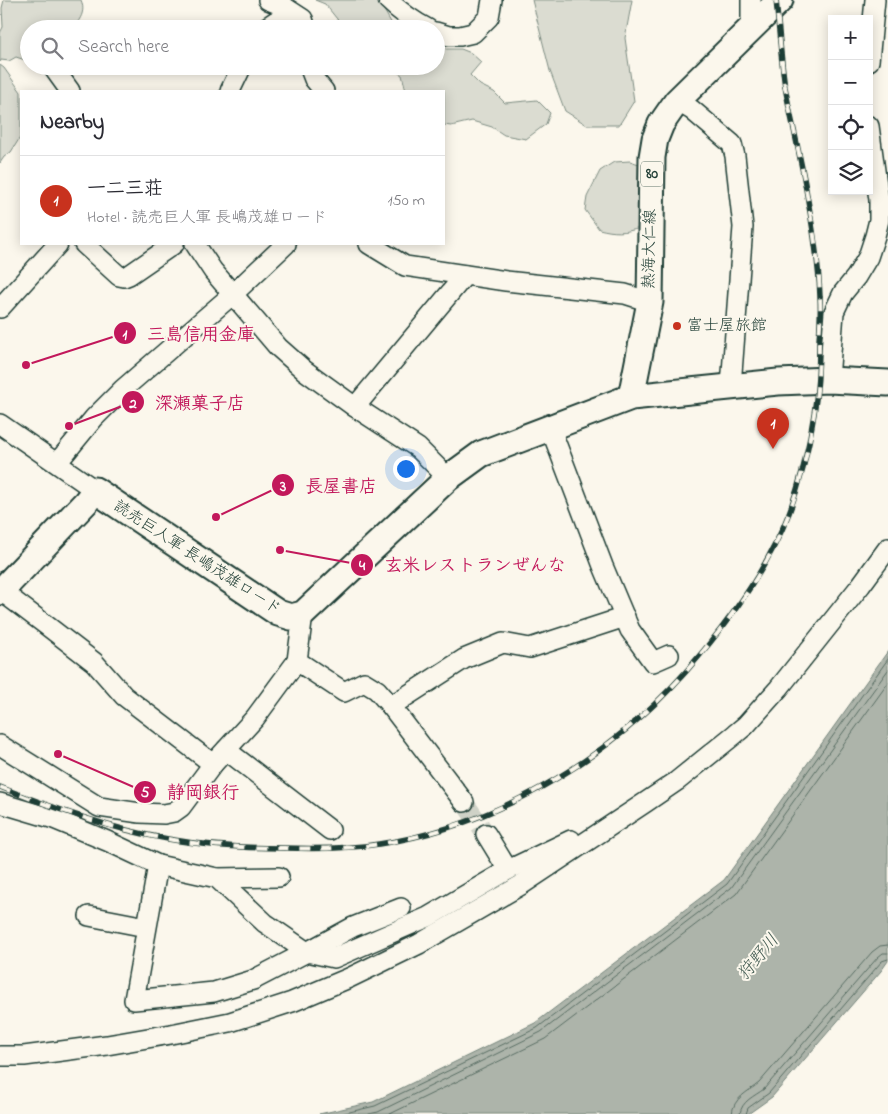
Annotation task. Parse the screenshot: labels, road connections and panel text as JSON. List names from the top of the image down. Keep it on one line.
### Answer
{"streets":{"main road":["80","熱海大仁線","読売巨人軍 長嶋茂雄ロード"]},"crossings":[["熱海大仁線","読売巨人軍 長嶋茂雄ロード"]],"water":["狩野川"],"places":["富士屋旅館","三島信用金庫","深瀬菓子店","長屋書店","玄米レストランぜんな","静岡銀行"],"page":{"map_buttons":["+","−"],"search":"Search here","heading":"Nearby","list":[{"mark":"1","name":"一二三荘","note":"Hotel · 読売巨人軍 長嶋茂雄ロード","value":"150 m"}],"pins":"1"}}
